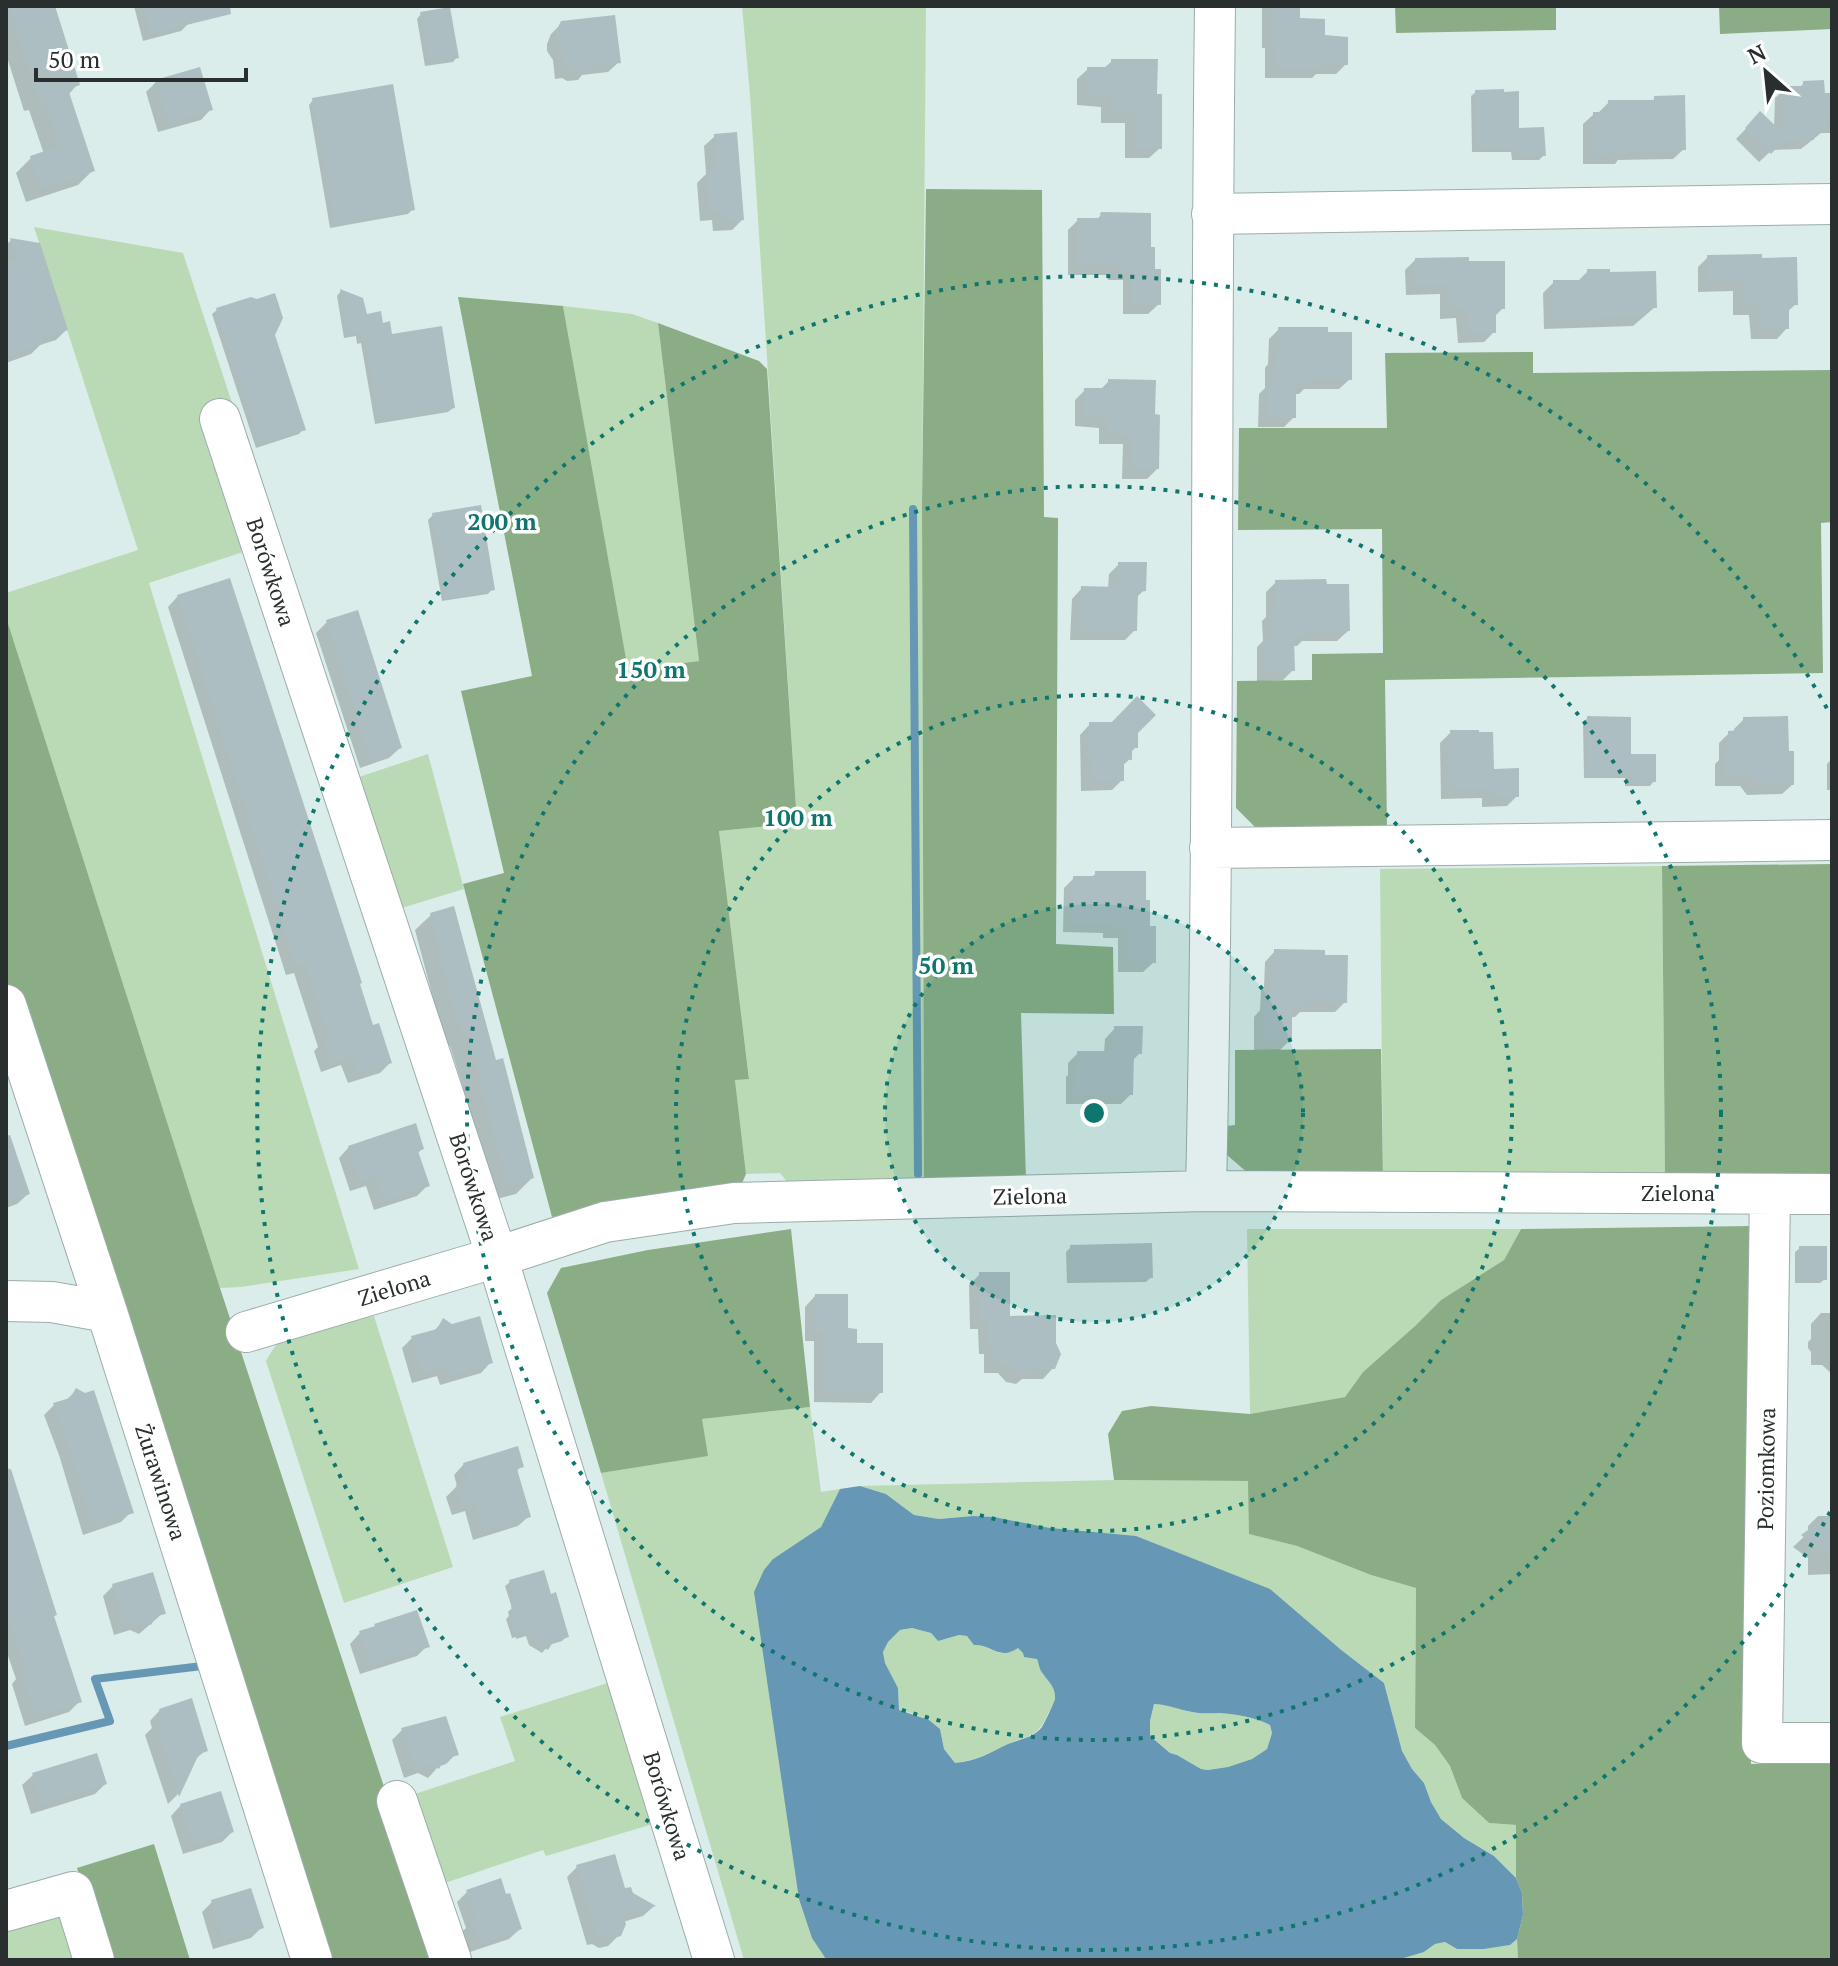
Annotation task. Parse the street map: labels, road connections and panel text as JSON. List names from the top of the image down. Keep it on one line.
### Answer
{"streets":{"street":["Borówkowa","Zielona","Poziomkowa","Żurawinowa"]},"crossings":[["Borówkowa","Zielona"],["Zielona","Poziomkowa"]],"scale_bar":"50 m","north":"top left","rings":["200 m","150 m","100 m","50 m"]}
